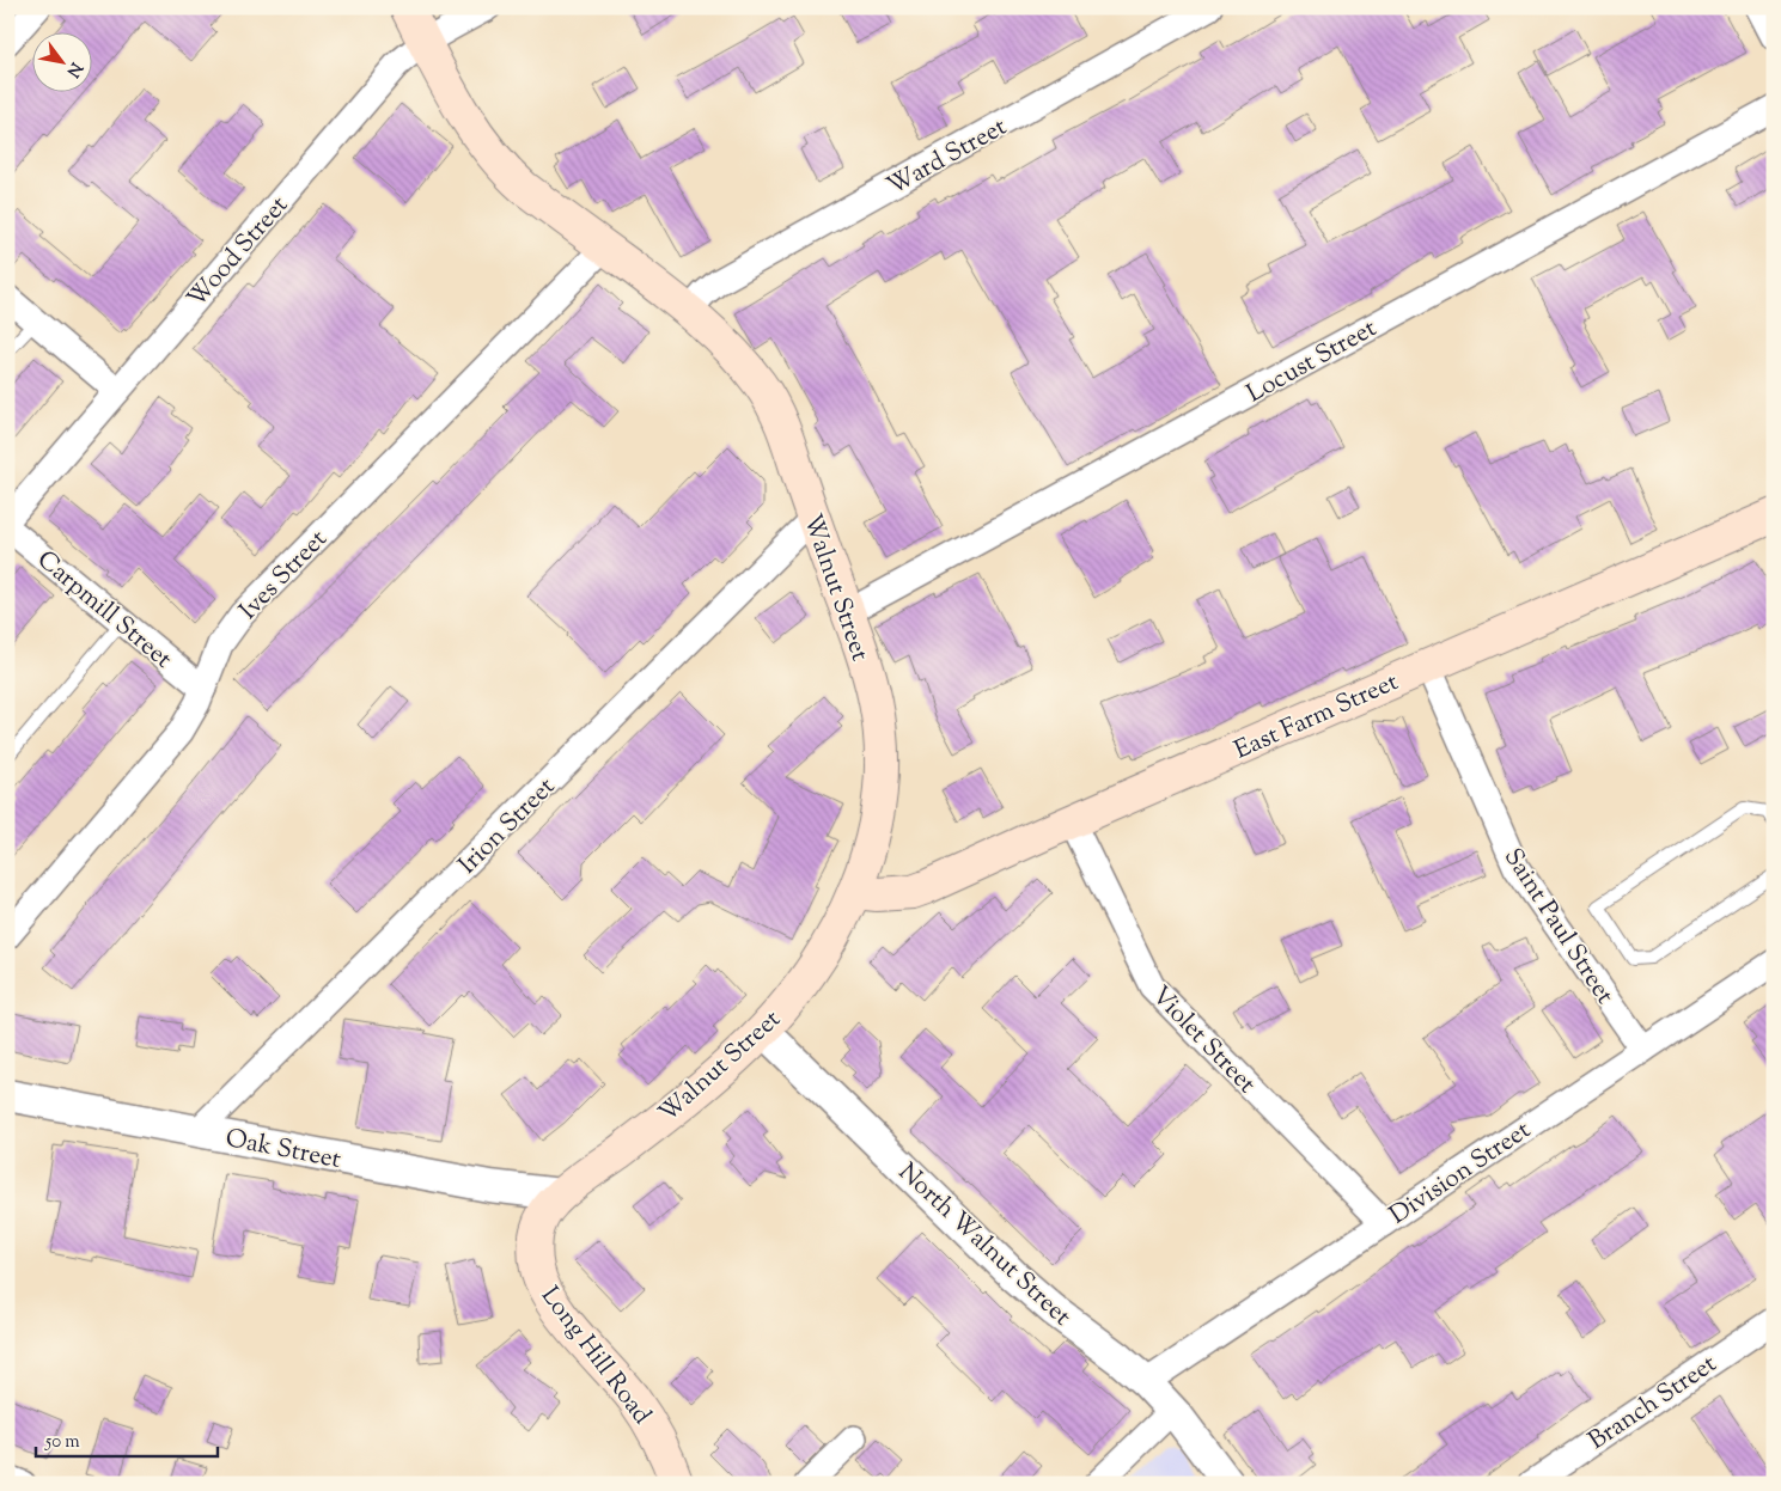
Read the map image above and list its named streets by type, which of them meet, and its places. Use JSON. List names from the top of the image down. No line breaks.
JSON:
{"streets":{"main road":["Walnut Street","East Farm Street","Long Hill Road"],"street":["Ward Street","Wood Street","Locust Street","Ives Street","Carpmill Street","Irion Street","Saint Paul Street","Violet Street","Oak Street","Division Street","North Walnut Street","Branch Street"]},"crossings":[["Ward Street","Walnut Street"],["Wood Street","Walnut Street"],["Locust Street","Walnut Street"],["Ives Street","Walnut Street"],["Ives Street","Carpmill Street"],["Walnut Street","East Farm Street"],["Walnut Street","Irion Street"],["Walnut Street","Oak Street"],["Walnut Street","North Walnut Street"],["Walnut Street","Long Hill Road"],["East Farm Street","Saint Paul Street"],["East Farm Street","Violet Street"],["Irion Street","Oak Street"],["Saint Paul Street","Division Street"],["Violet Street","Division Street"],["Oak Street","Long Hill Road"],["Division Street","North Walnut Street"]],"scale_bar":"50 m","north":"bottom right"}
